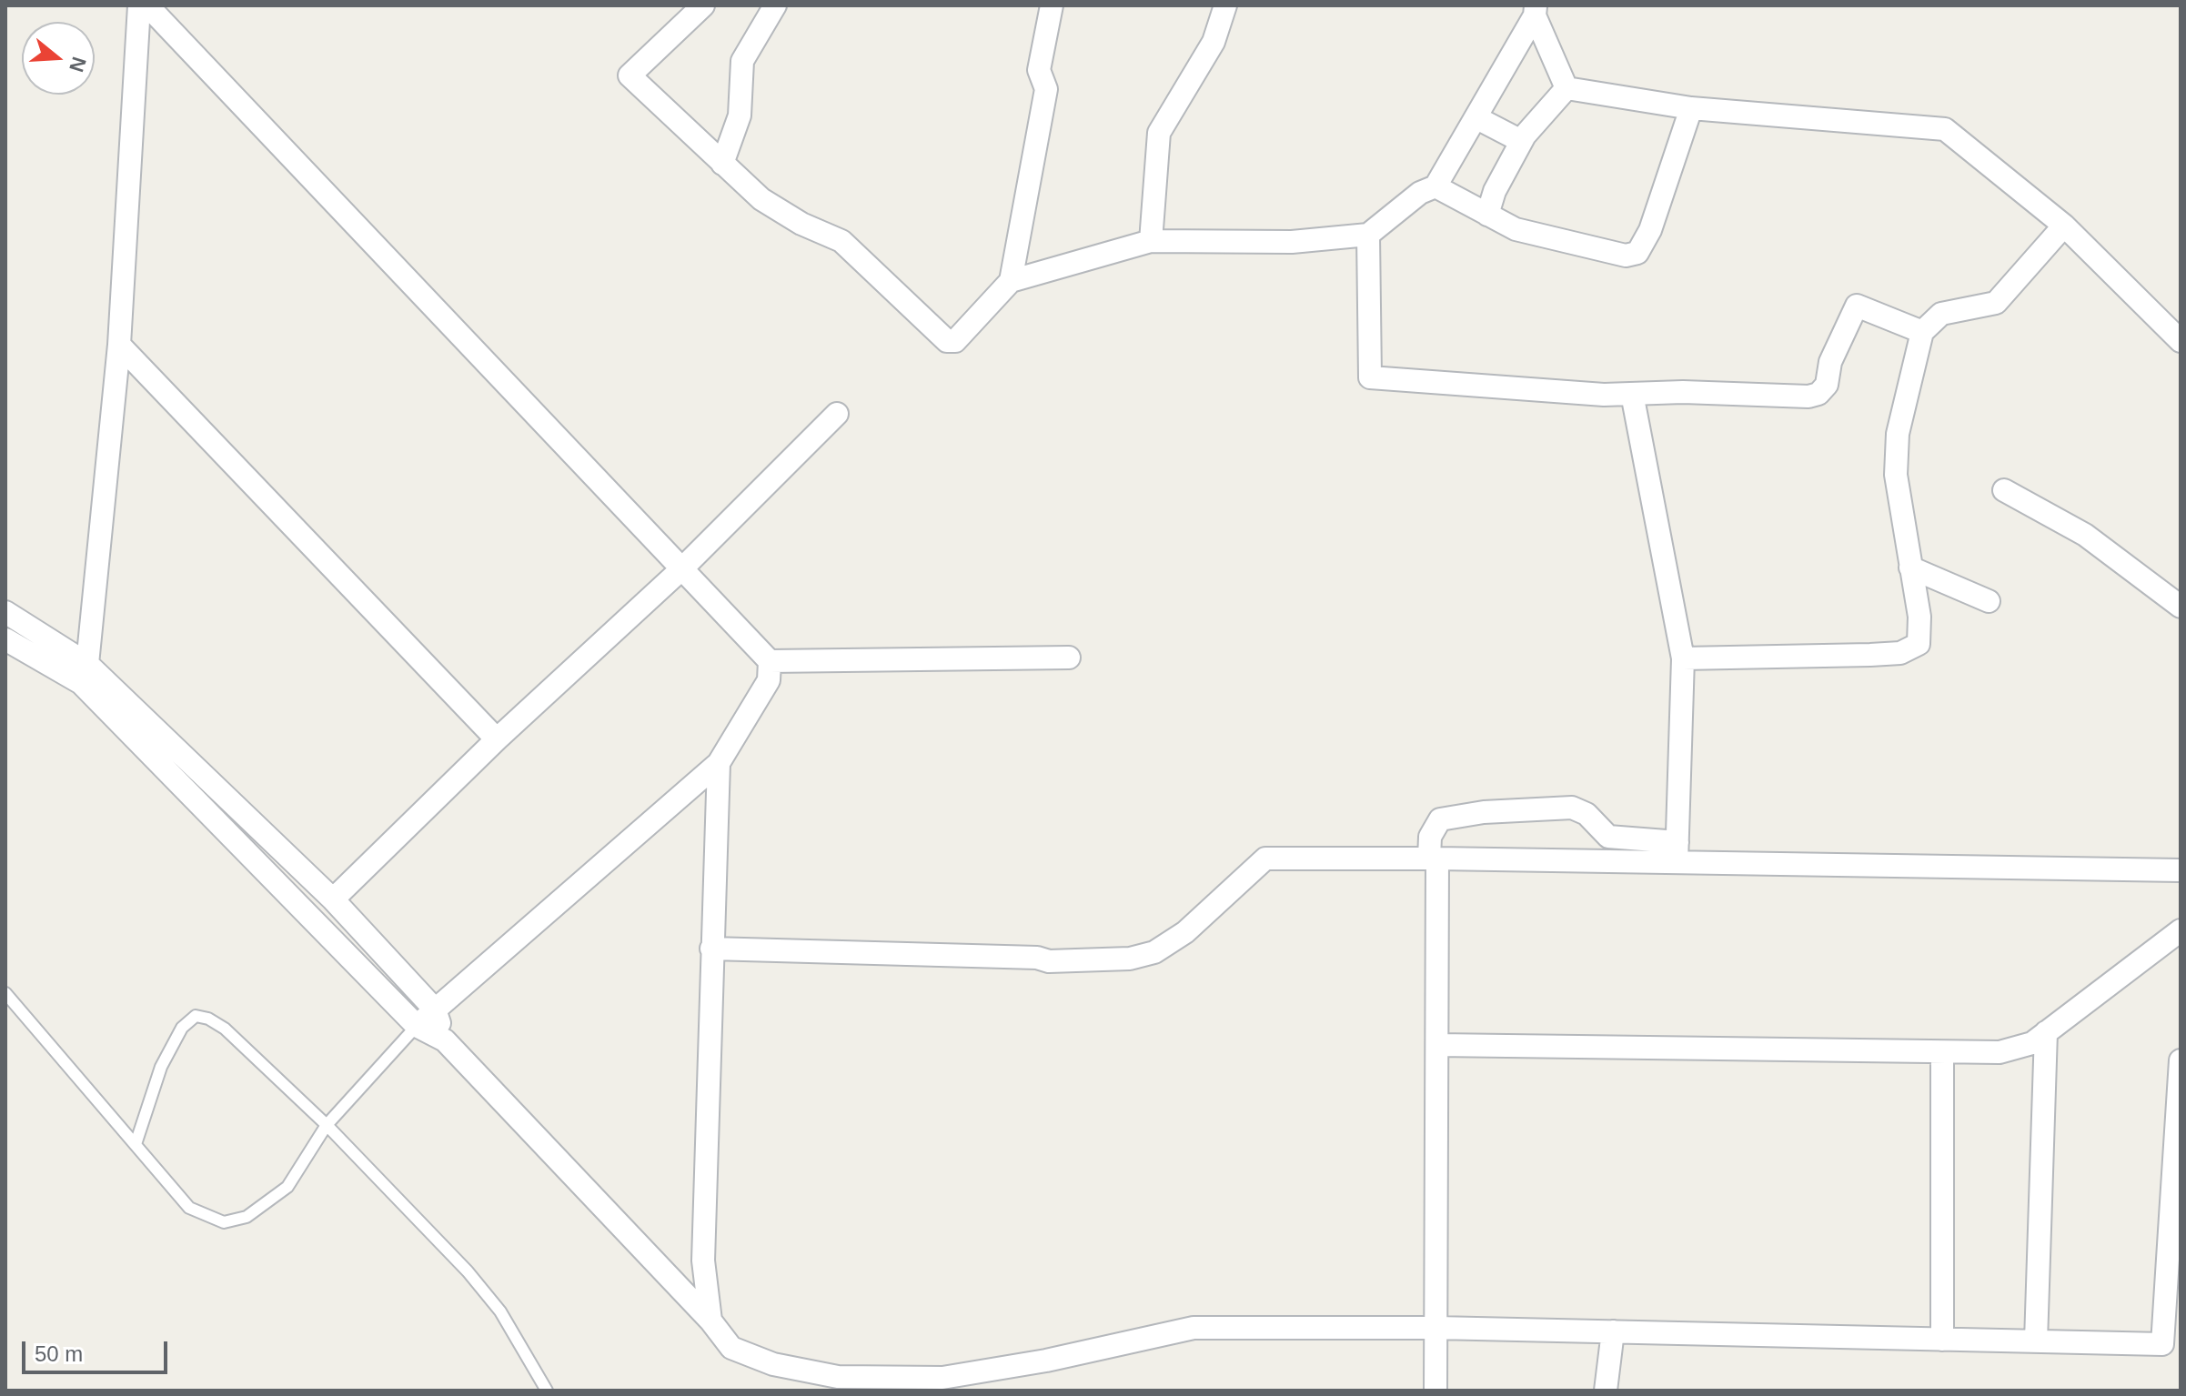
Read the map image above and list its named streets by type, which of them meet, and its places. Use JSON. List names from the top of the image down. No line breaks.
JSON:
{"scale_bar":"50 m","north":"right"}
